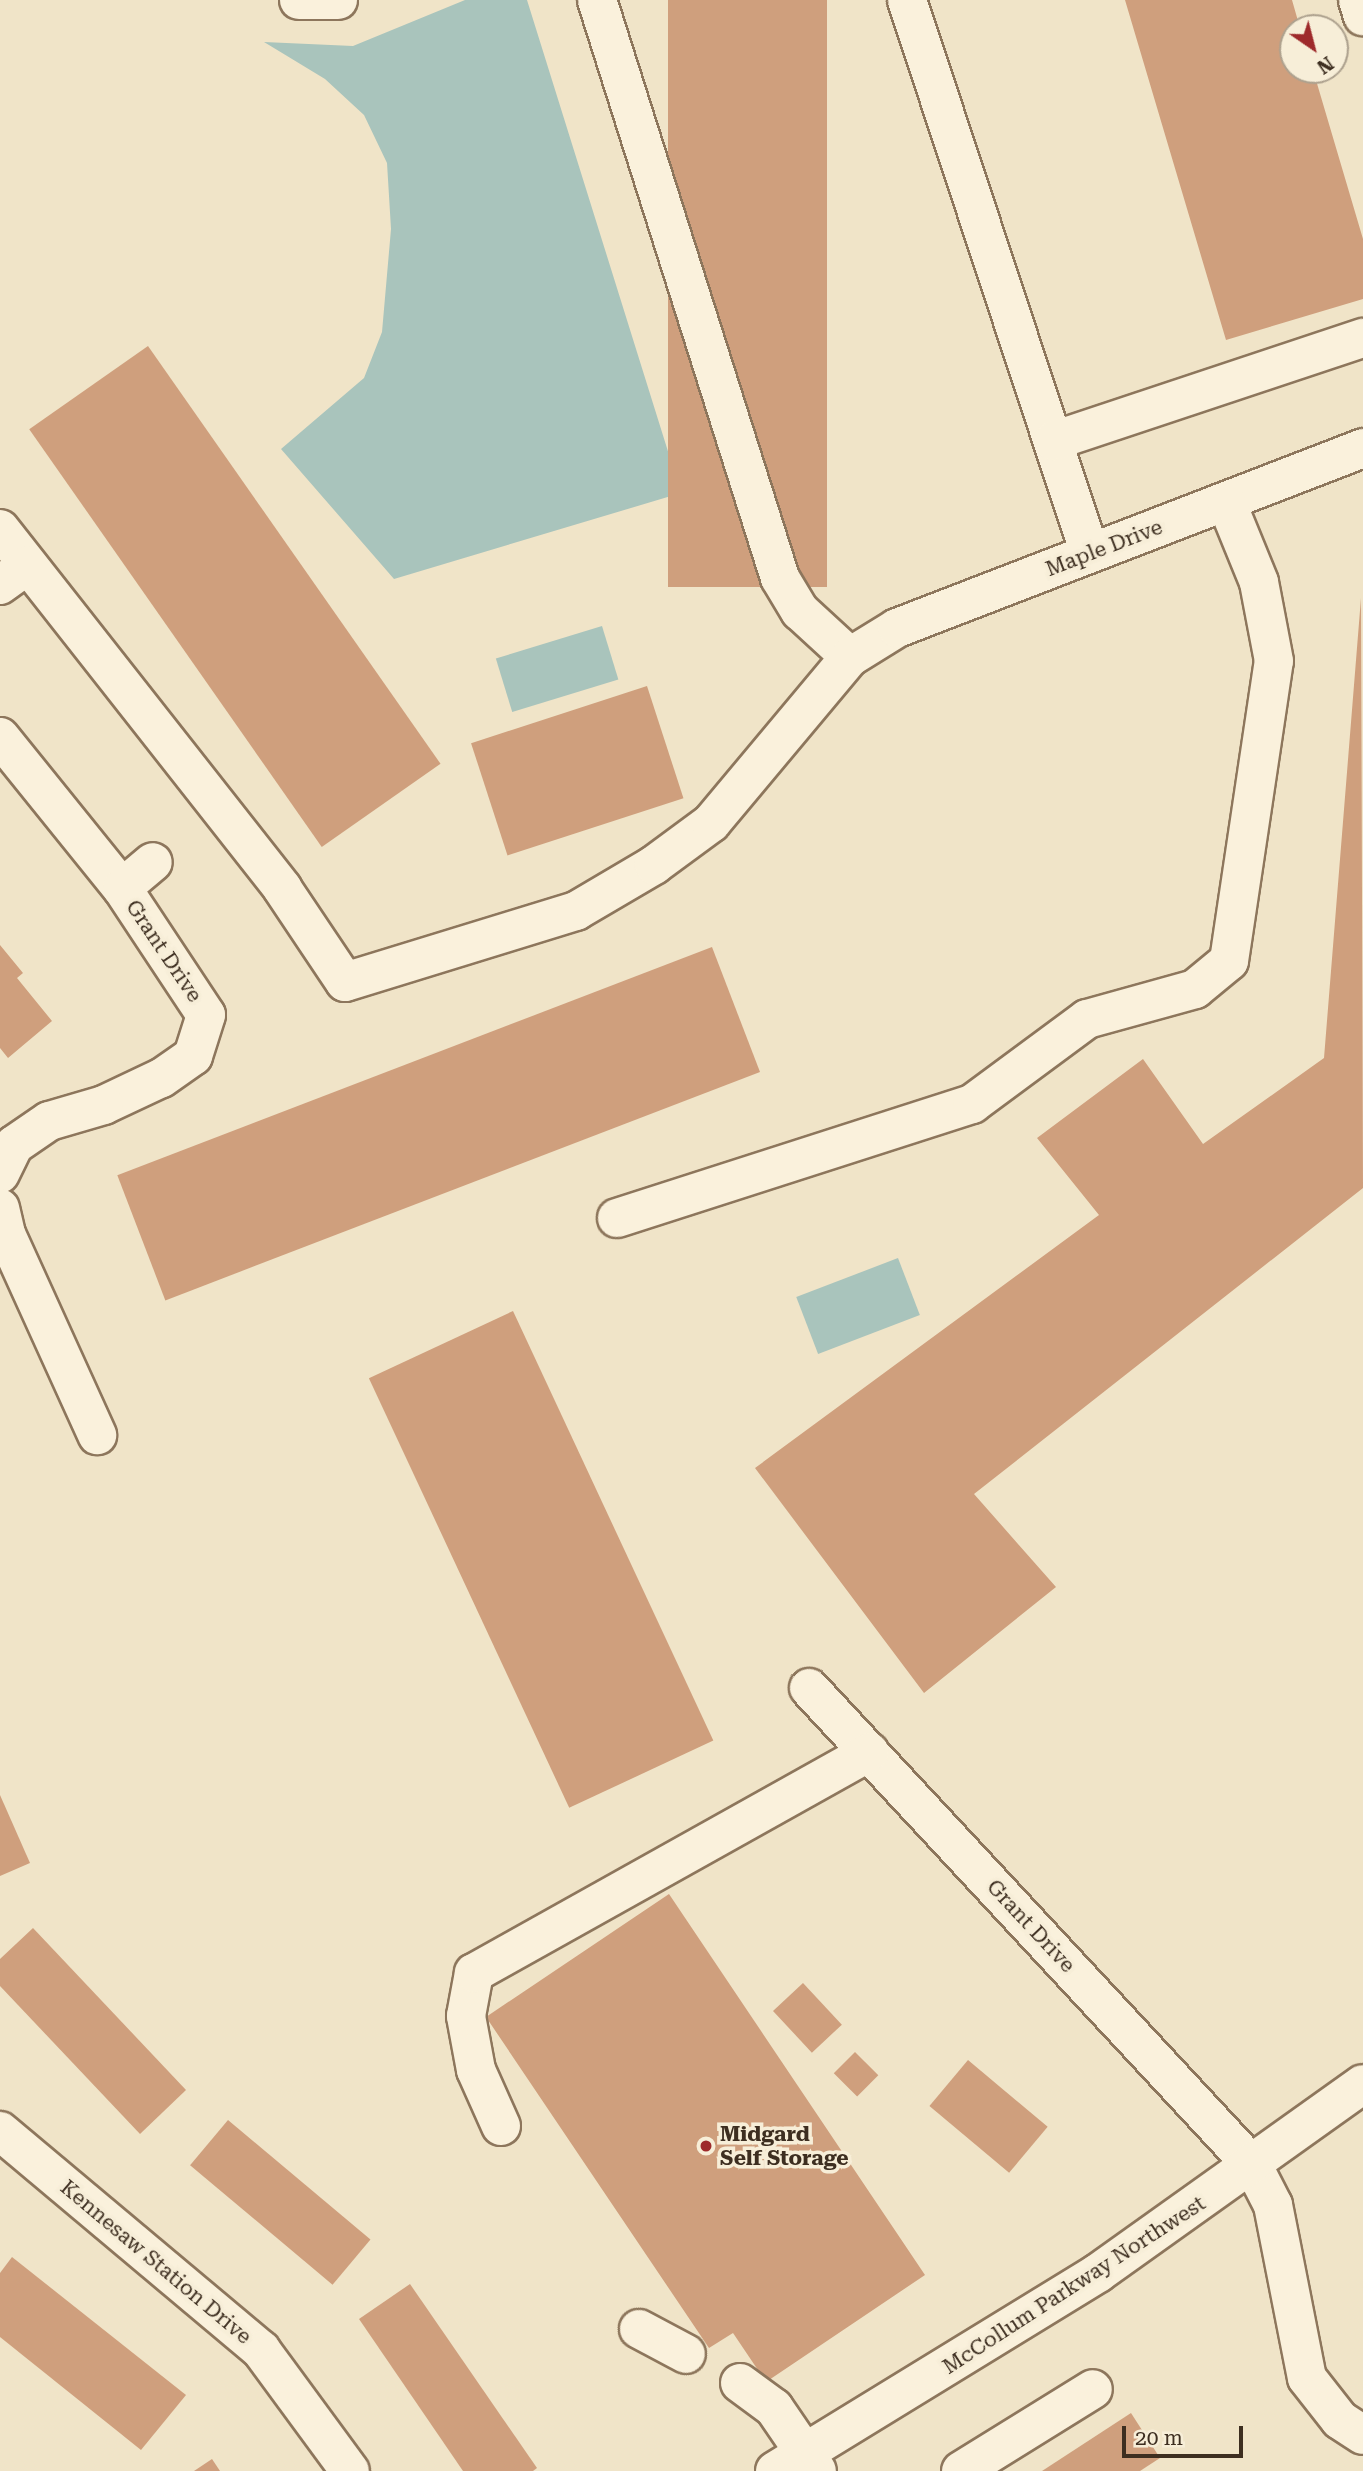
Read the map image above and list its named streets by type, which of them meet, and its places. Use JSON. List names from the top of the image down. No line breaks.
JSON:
{"streets":{"street":["Maple Drive","Grant Drive","Kennesaw Station Drive","McCollum Parkway Northwest"]},"crossings":[["Grant Drive","McCollum Parkway Northwest"]],"places":["Midgard Self Storage"],"scale_bar":"20 m","north":"bottom right"}
